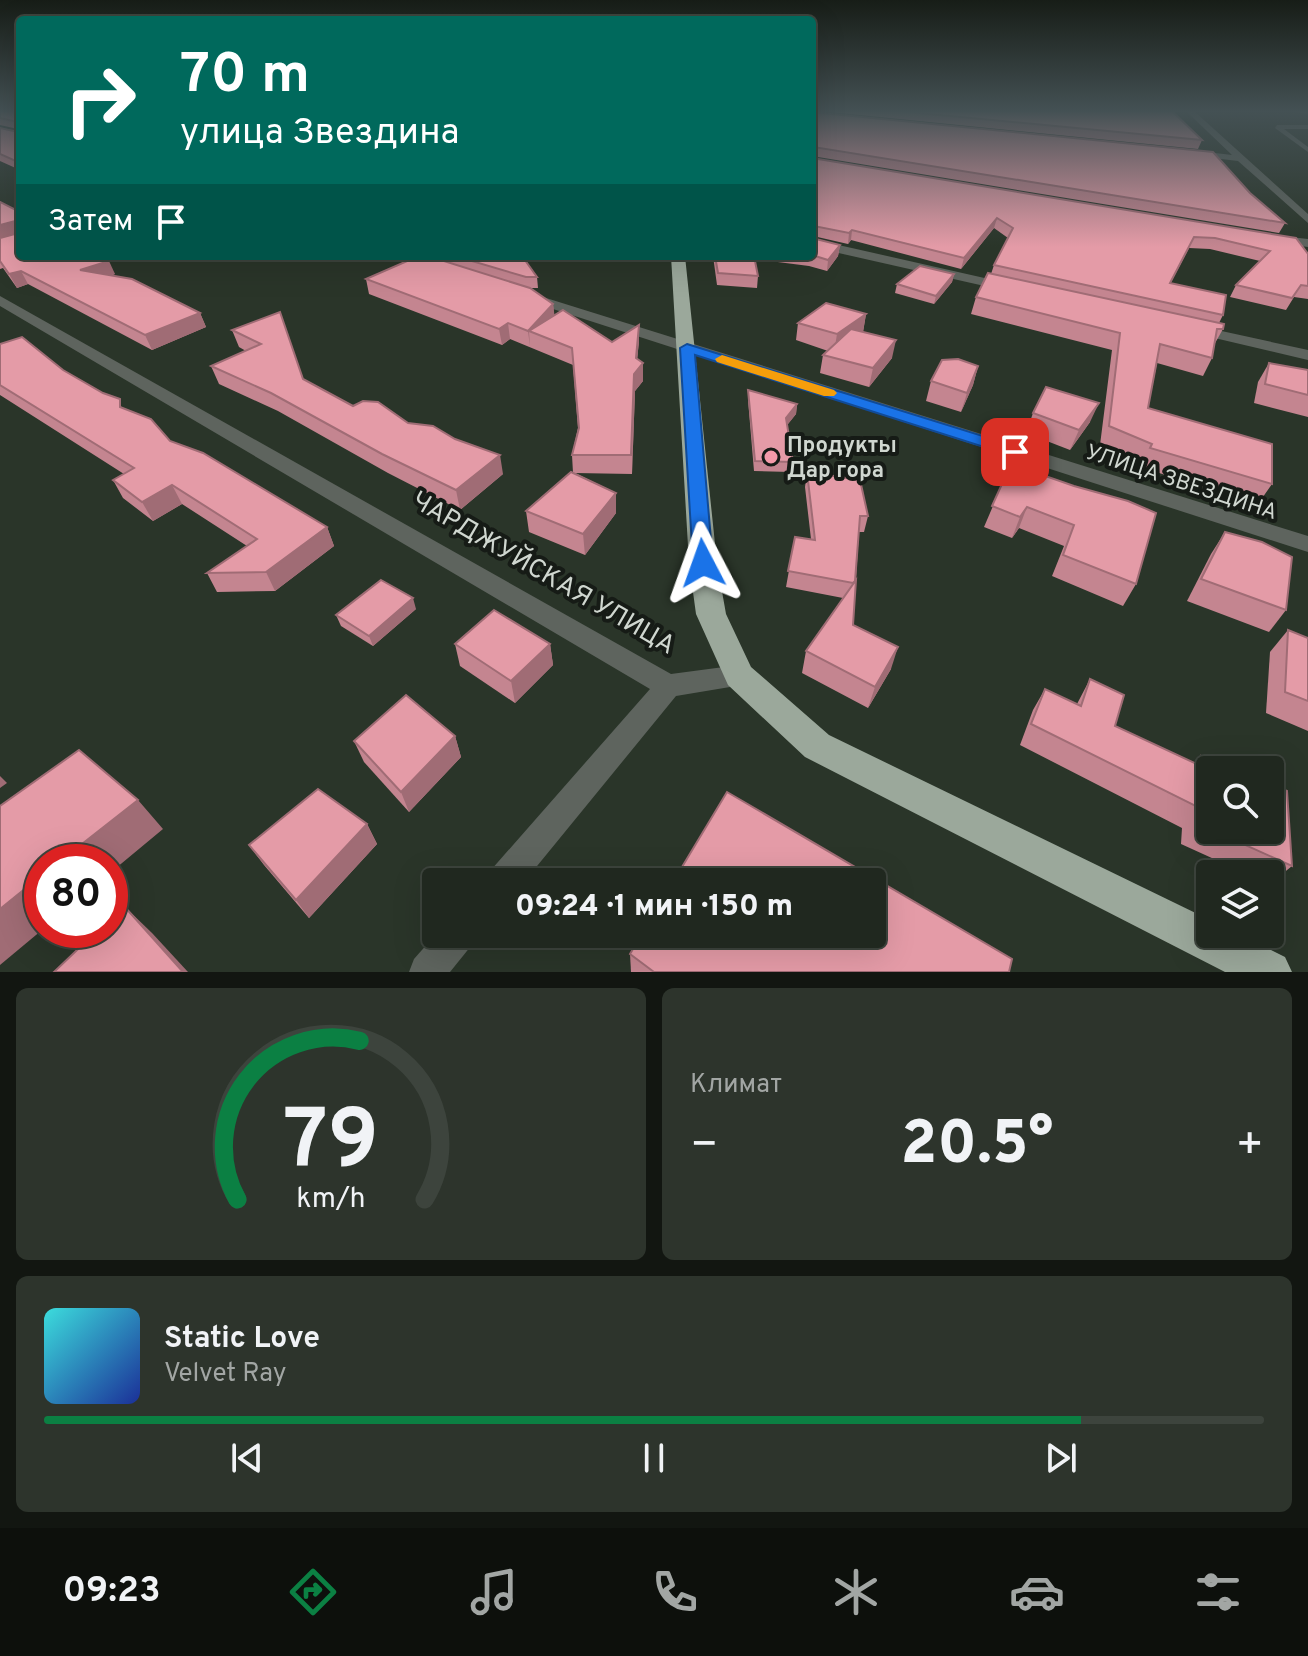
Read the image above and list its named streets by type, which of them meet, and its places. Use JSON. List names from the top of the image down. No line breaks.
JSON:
{"streets":{"street":["УЛИЦА ЗВЕЗДИНА","ЧАРДЖУЙСКАЯ УЛИЦА"]},"places":["Продукты Дар гора"],"page":{"turn":["70 m","улица Звездина"],"then":"Затем","limit":"80","trip":"09:24 · 1 мин · 150 m","tile":"Климат","heat":["−","20.5°","+"],"song":["Static Love","Velvet Ray"],"tabs":"09:23","gauge":["79","km/h"]}}
